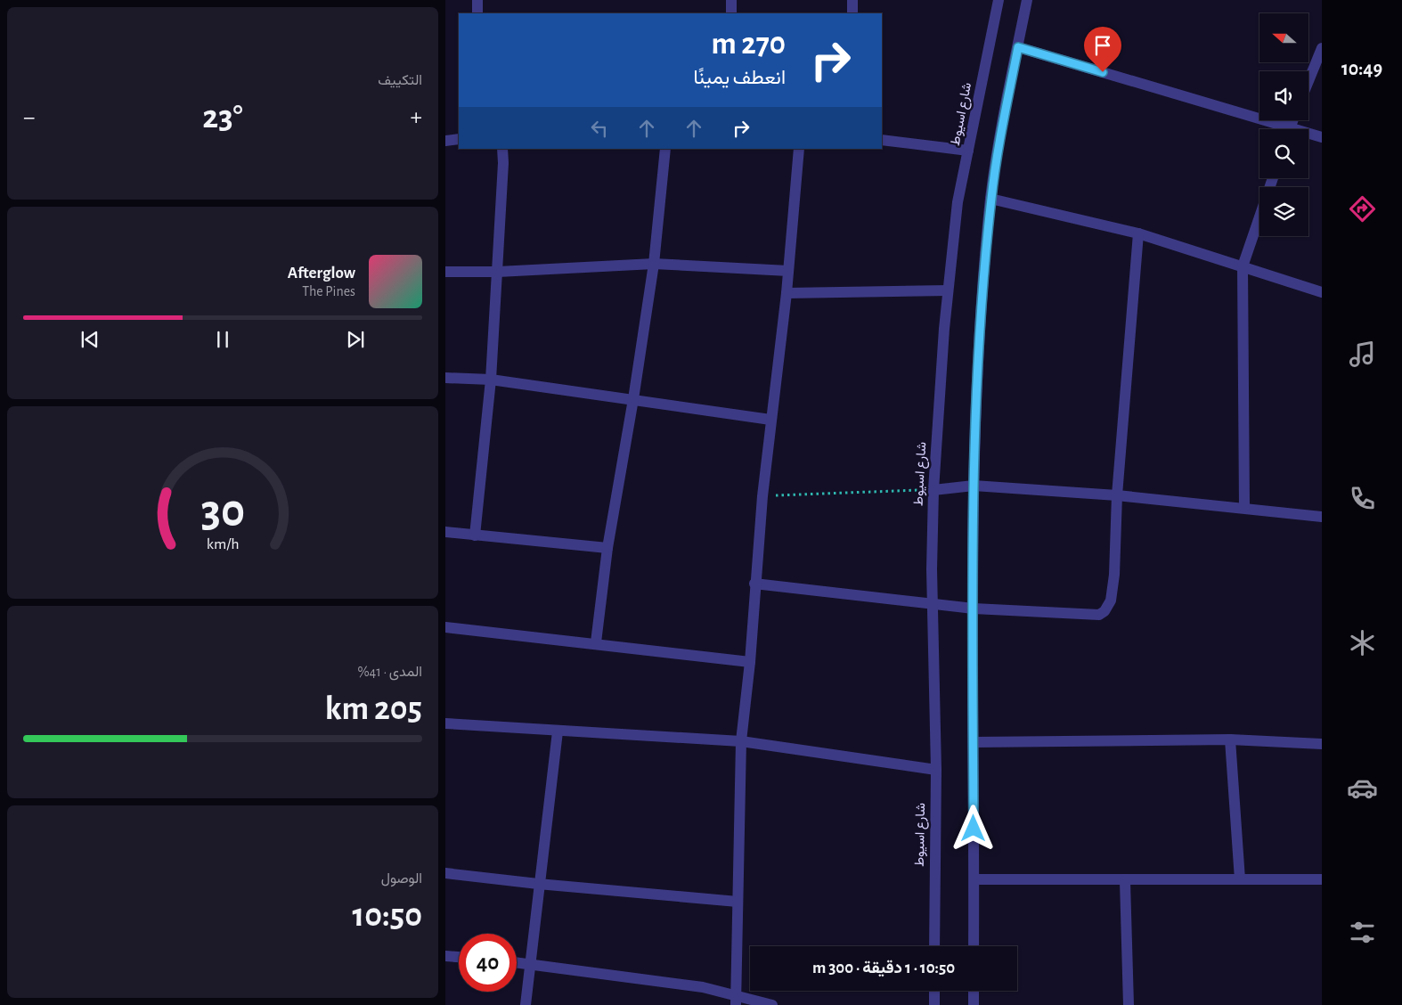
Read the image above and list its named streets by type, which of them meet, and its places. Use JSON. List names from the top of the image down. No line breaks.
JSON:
{"streets":{"street":["شارع اسيوط"]},"north":"left","page":{"tabs":"10:49","tile":["التكييف",["المدى · 41%","205 km"],["الوصول","10:50"]],"turn":["270 m","انعطف يمينًا"],"heat":["−","23°","+"],"song":["Afterglow","The Pines"],"limit":"40","trip":"10:50 · 1 دقيقة · 300 m","gauge":["30","km/h"]}}
